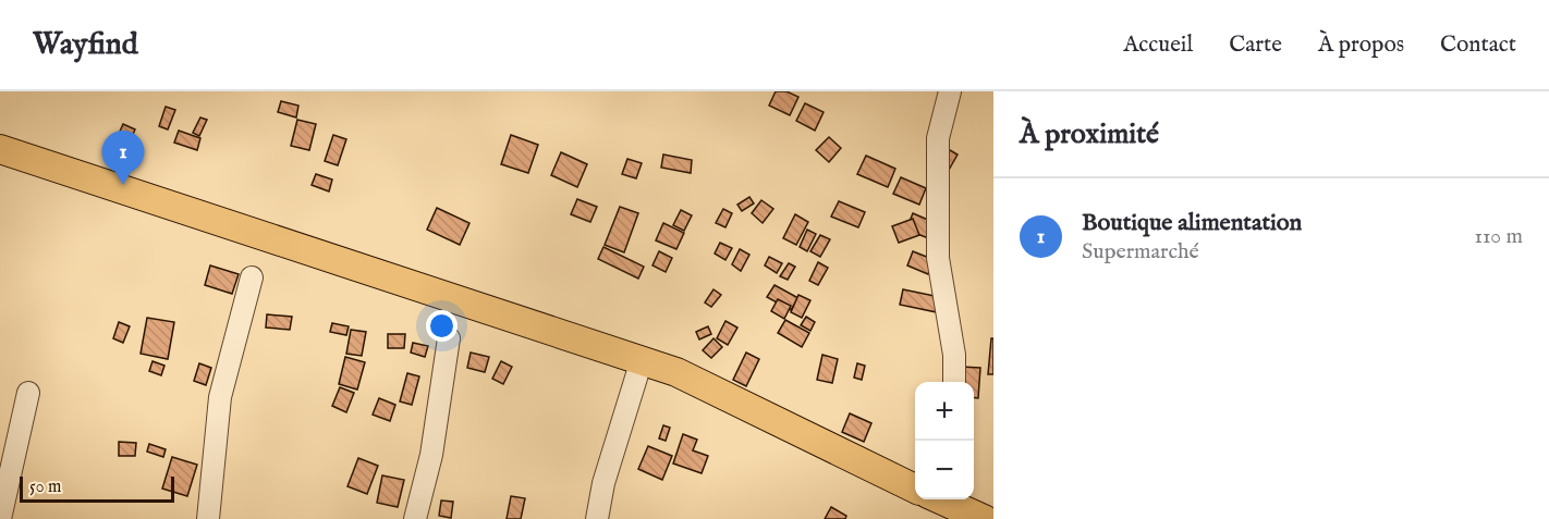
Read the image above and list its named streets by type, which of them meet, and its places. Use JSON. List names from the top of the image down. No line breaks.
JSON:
{"scale_bar":"50 m","page":{"header":"Wayfind","nav":["Accueil","Carte","À propos","Contact"],"heading":"À proximité","pins":"1","list":[{"mark":"1","name":"Boutique alimentation","note":"Supermarché","value":"110 m"}],"map_buttons":["+","−"],"scale":"50 m"}}
